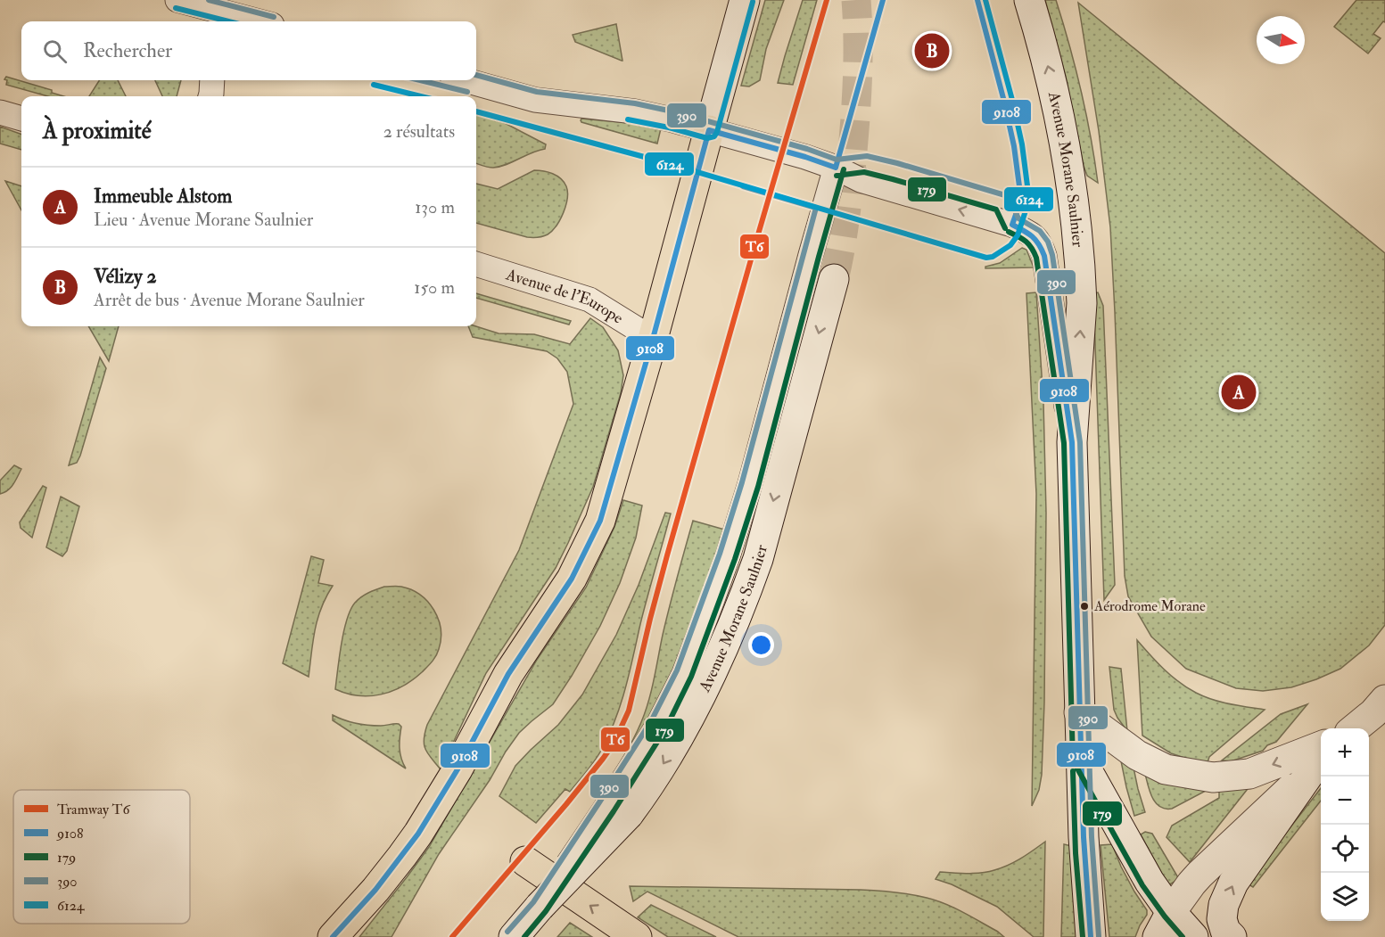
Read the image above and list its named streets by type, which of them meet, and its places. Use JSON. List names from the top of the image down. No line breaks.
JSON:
{"streets":{"main road":["Avenue Morane Saulnier"],"street":["Avenue de l'Europe"]},"places":["Aérodrome Morane"],"lines":["tram line T6","transit line 9108","transit line 390","transit line 6124","transit line 179"],"legend":["Tramway T6","9108","179","390","6124"],"north":"right","page":{"search":"Rechercher","pins":["B","A"],"heading":["À proximité","2 résultats"],"list":[{"mark":"A","name":"Immeuble Alstom","note":"Lieu · Avenue Morane Saulnier","value":"130 m"},{"mark":"B","name":"Vélizy 2","note":"Arrêt de bus · Avenue Morane Saulnier","value":"150 m"}],"map_buttons":["+","−"]}}
